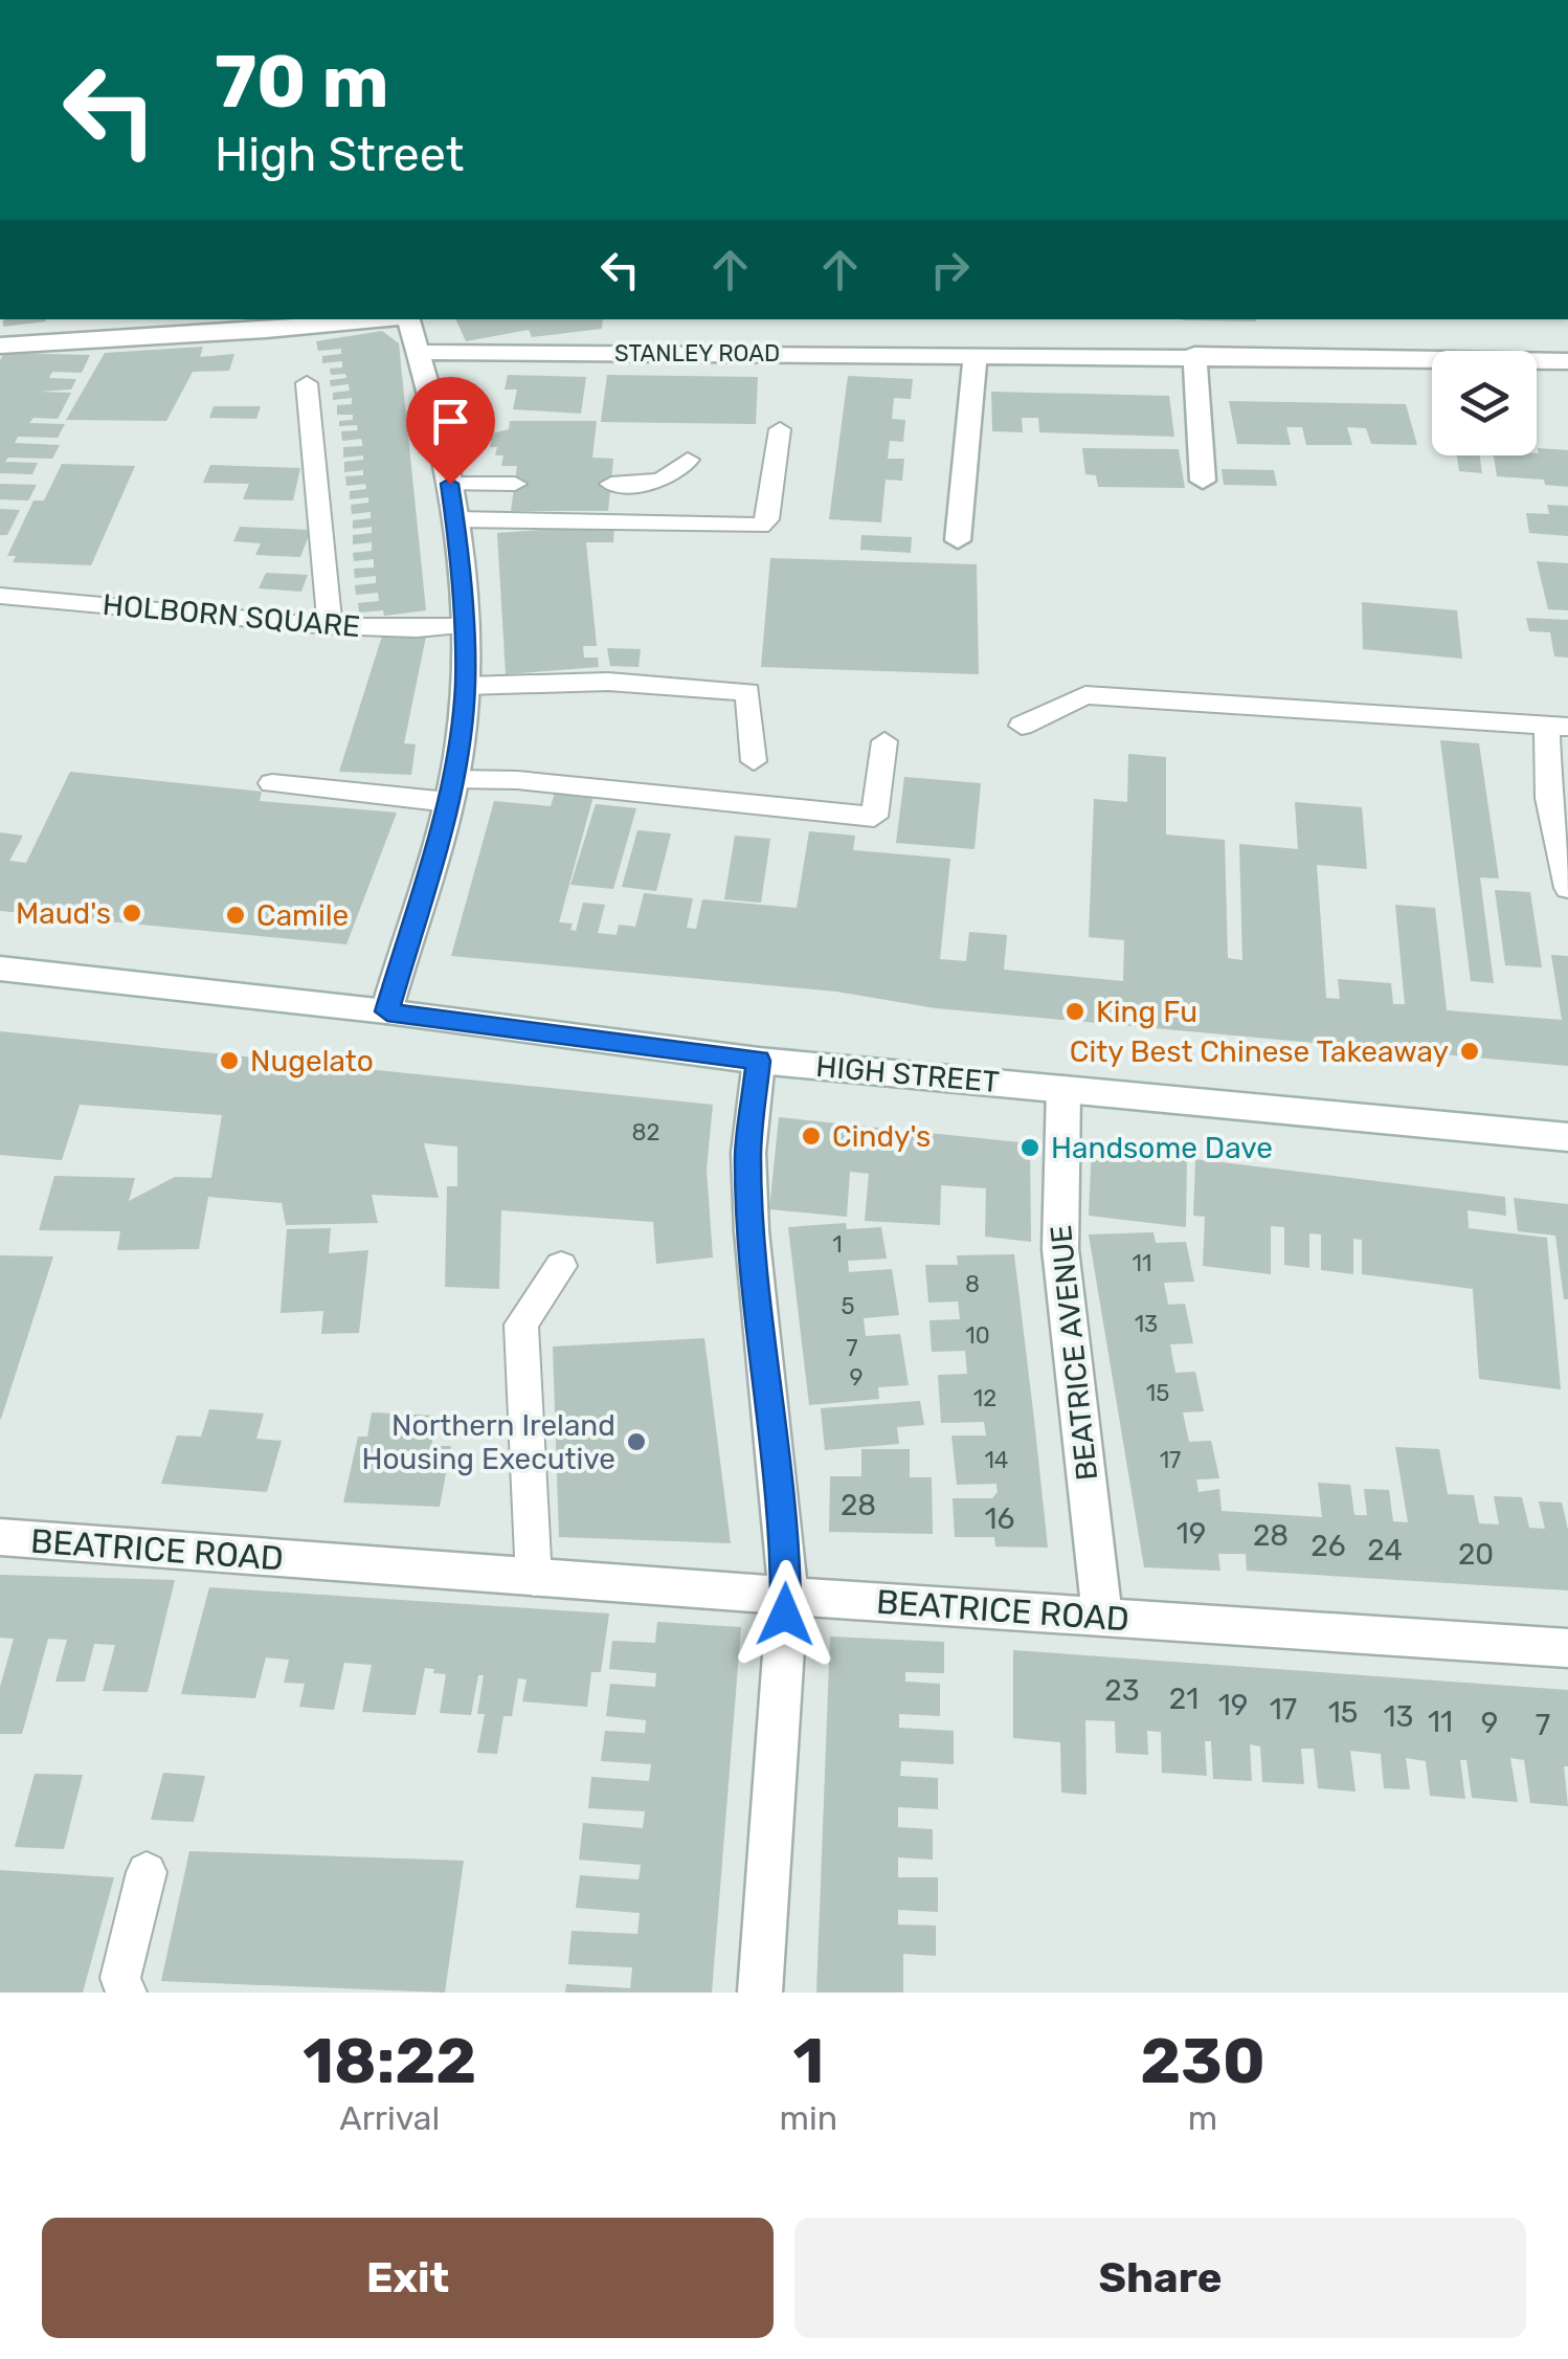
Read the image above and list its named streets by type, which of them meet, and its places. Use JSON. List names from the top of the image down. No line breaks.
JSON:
{"streets":{"street":["STANLEY ROAD","HIGH STREET","BEATRICE AVENUE","BEATRICE ROAD"],"lane":["HOLBORN SQUARE"]},"crossings":[["HIGH STREET","BEATRICE AVENUE"],["BEATRICE AVENUE","BEATRICE ROAD"]],"places":["Maud's","Camile","King Fu","City Best Chinese Takeaway","Nugelato","Cindy's","Handsome Dave","Northern Ireland Housing Executive"],"house_numbers":["82","1","11","8","5","13","10","7","9","15","12","14","17","28","16","19","28","26","24","20","23","21","19","17","15","13","11","9","7"],"page":{"turn":["70 m","High Street"],"eta":["18:22","Arrival","1","min","230","m"],"buttons":["Exit","Share"]}}
